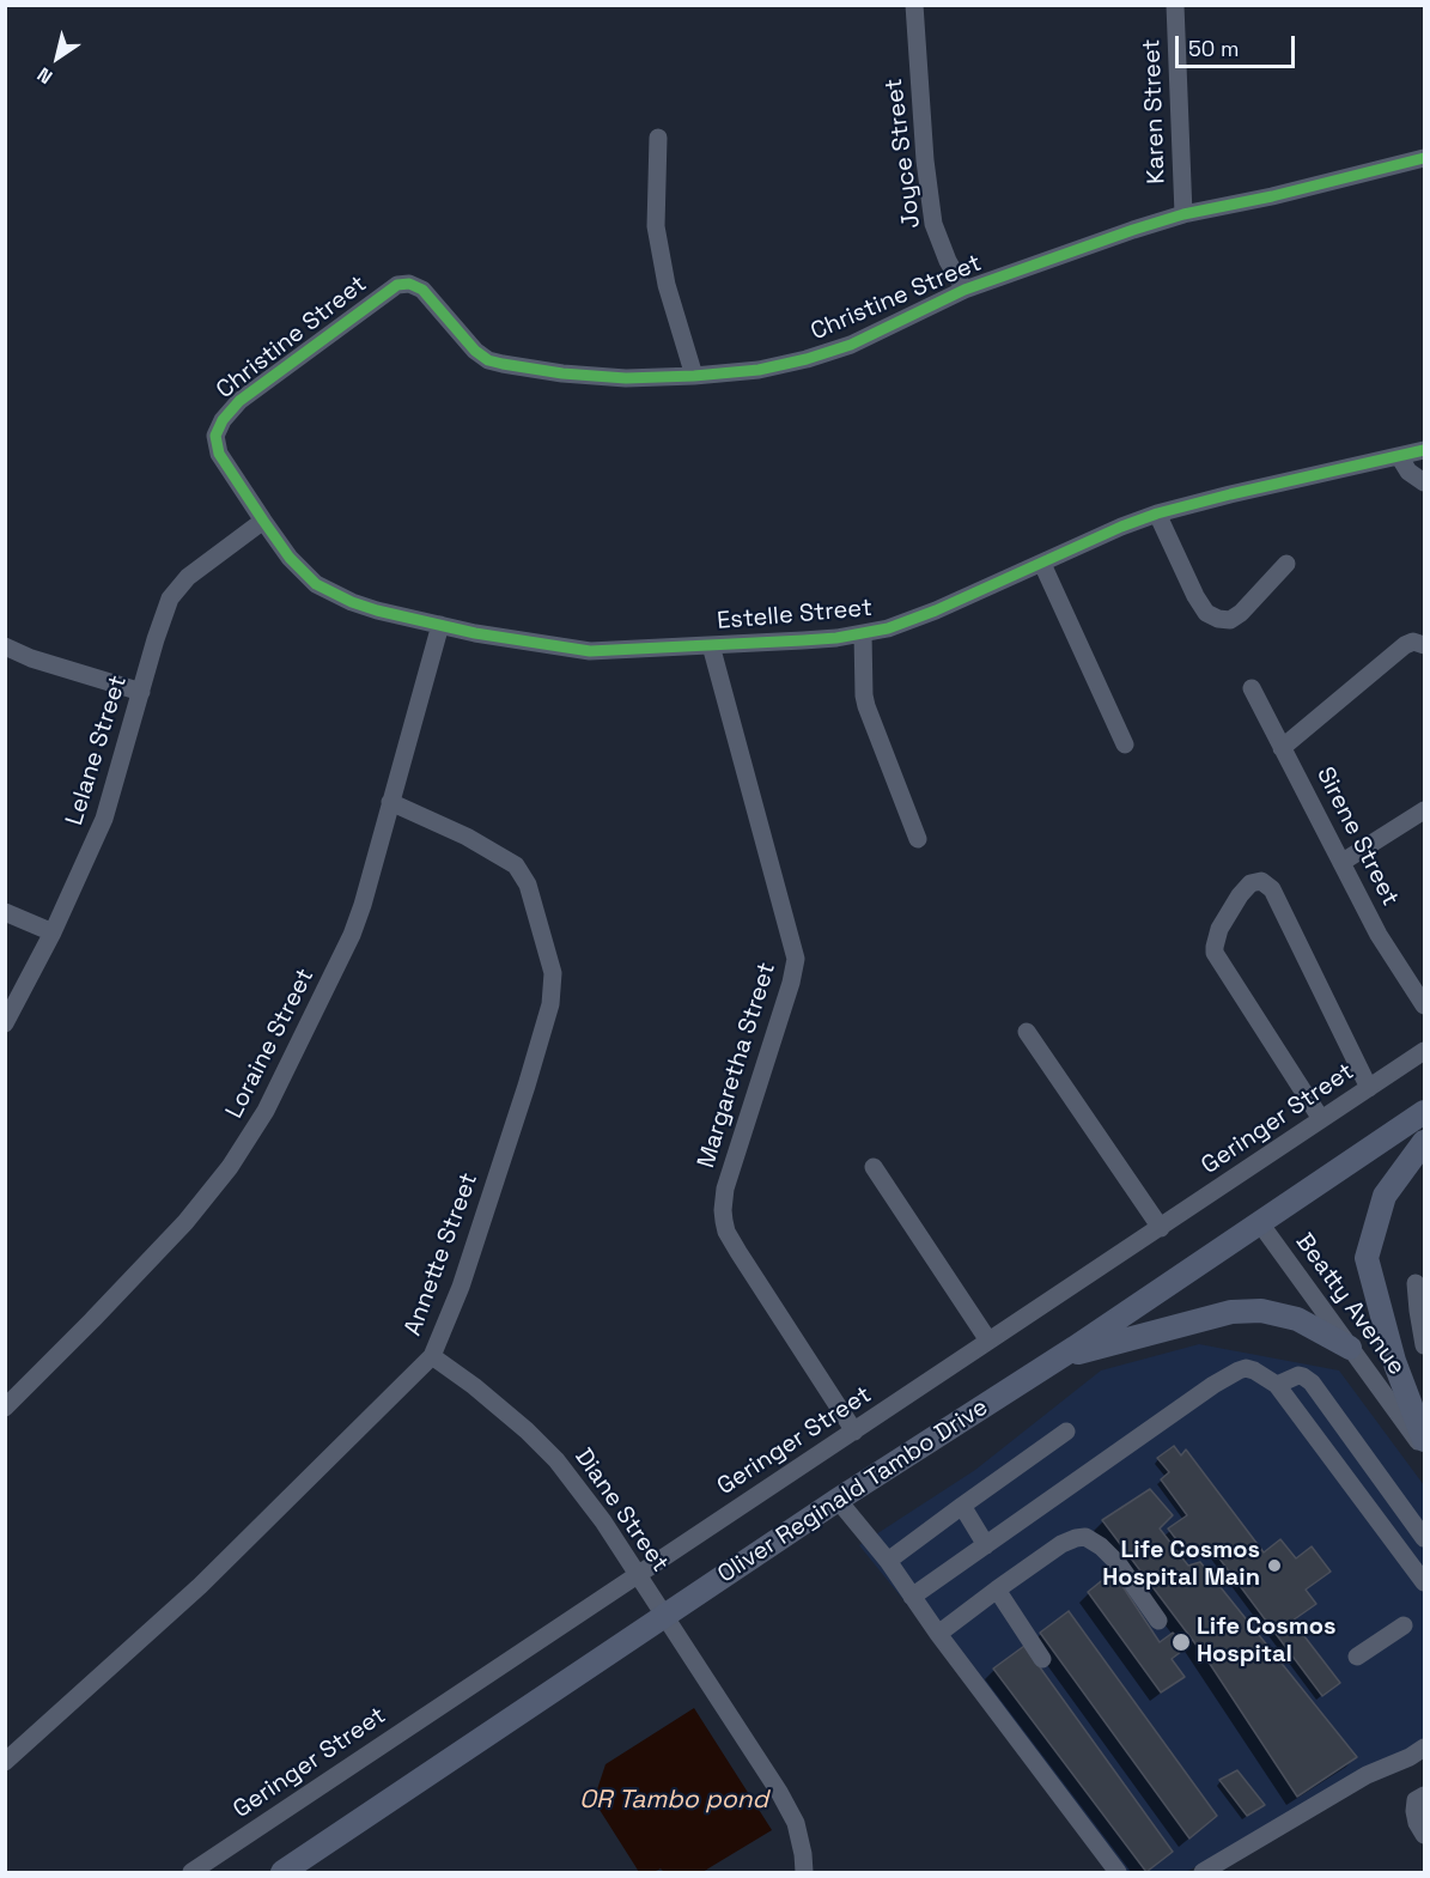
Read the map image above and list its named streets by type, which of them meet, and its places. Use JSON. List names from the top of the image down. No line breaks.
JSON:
{"streets":{"main road":["Oliver Reginald Tambo Drive"],"street":["Karen Street","Joyce Street","Christine Street","Estelle Street","Lelane Street","Sirene Street","Loraine Street","Margaretha Street","Geringer Street","Annette Street","Beatty Avenue","Diane Street"]},"crossings":[["Karen Street","Christine Street"],["Joyce Street","Christine Street"],["Christine Street","Estelle Street"],["Christine Street","Lelane Street"],["Estelle Street","Lelane Street"],["Estelle Street","Loraine Street"],["Estelle Street","Margaretha Street"],["Loraine Street","Annette Street"],["Margaretha Street","Geringer Street"],["Geringer Street","Diane Street"],["Annette Street","Diane Street"],["Beatty Avenue","Oliver Reginald Tambo Drive"],["Oliver Reginald Tambo Drive","Diane Street"]],"water":["OR Tambo pond"],"places":["Life Cosmos Hospital Main","Life Cosmos Hospital"],"scale_bar":"50 m","north":"bottom left"}
